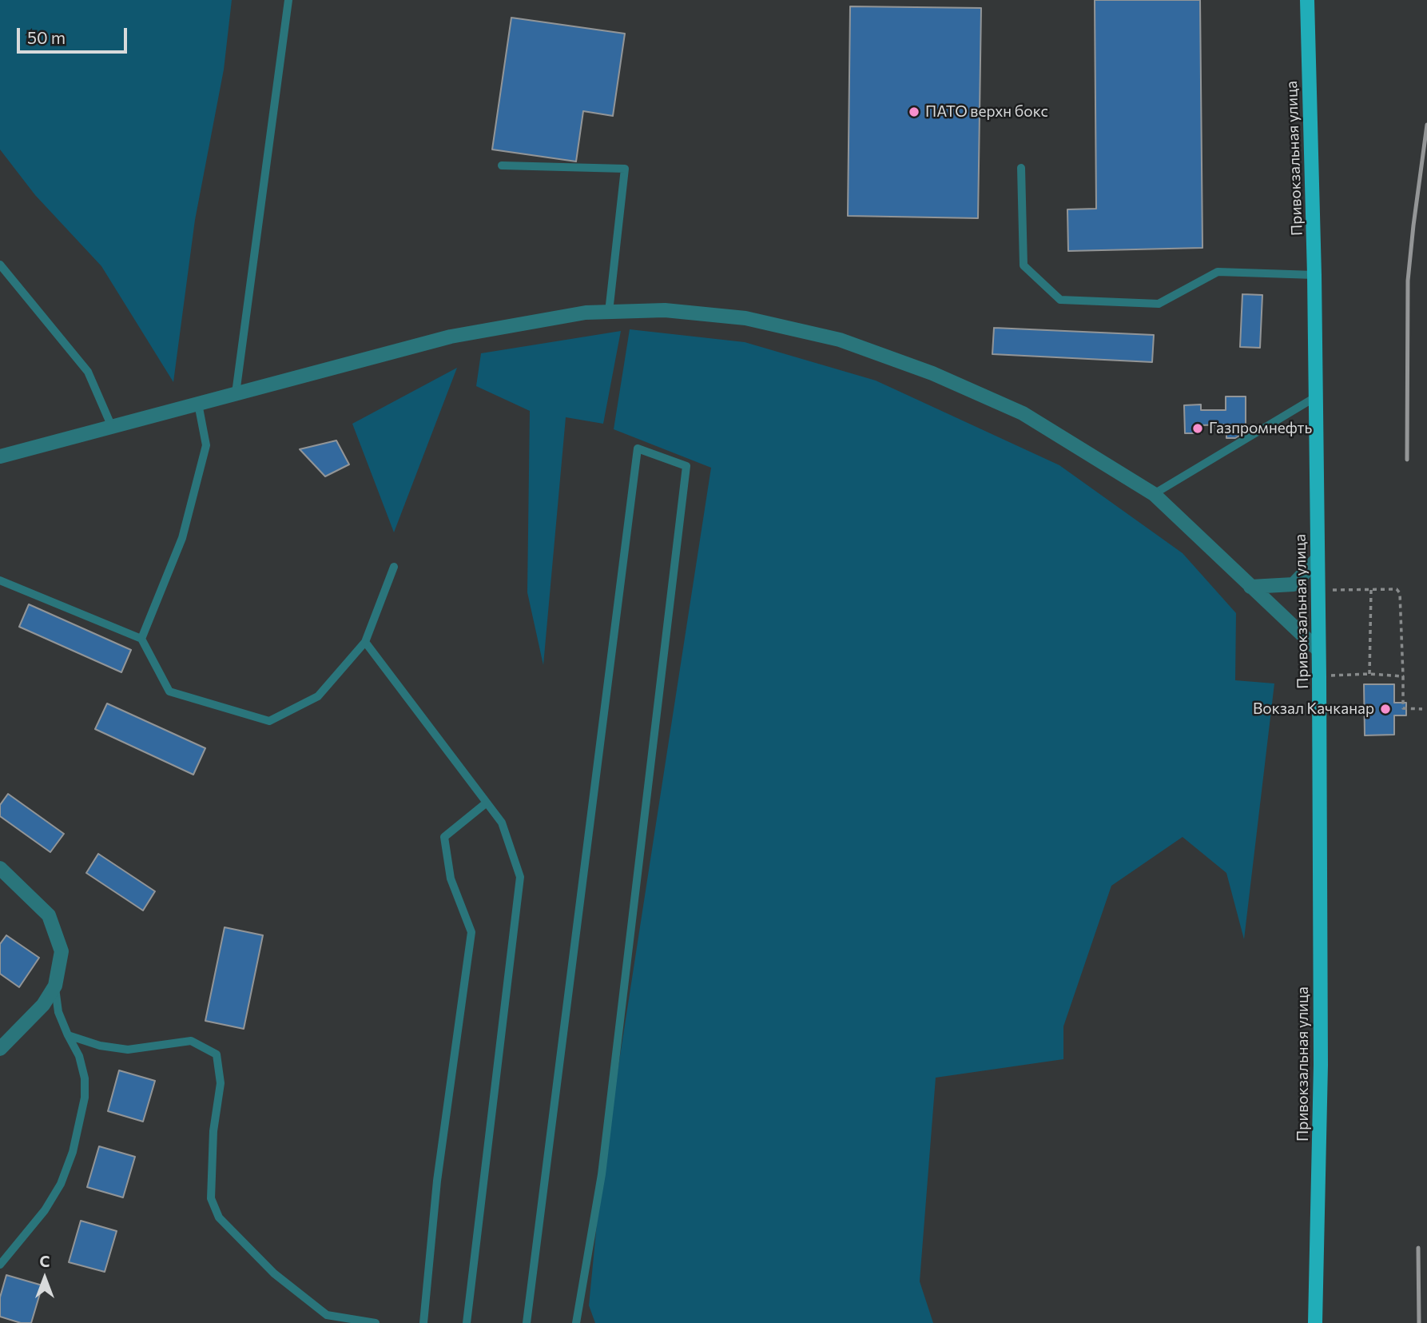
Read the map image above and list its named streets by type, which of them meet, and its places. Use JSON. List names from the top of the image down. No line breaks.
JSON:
{"streets":{"main road":["Привокзальная улица"]},"places":["ПАТО верхн бокс","Газпромнефть","Вокзал Качканар"],"scale_bar":"50 m","north":"top"}
